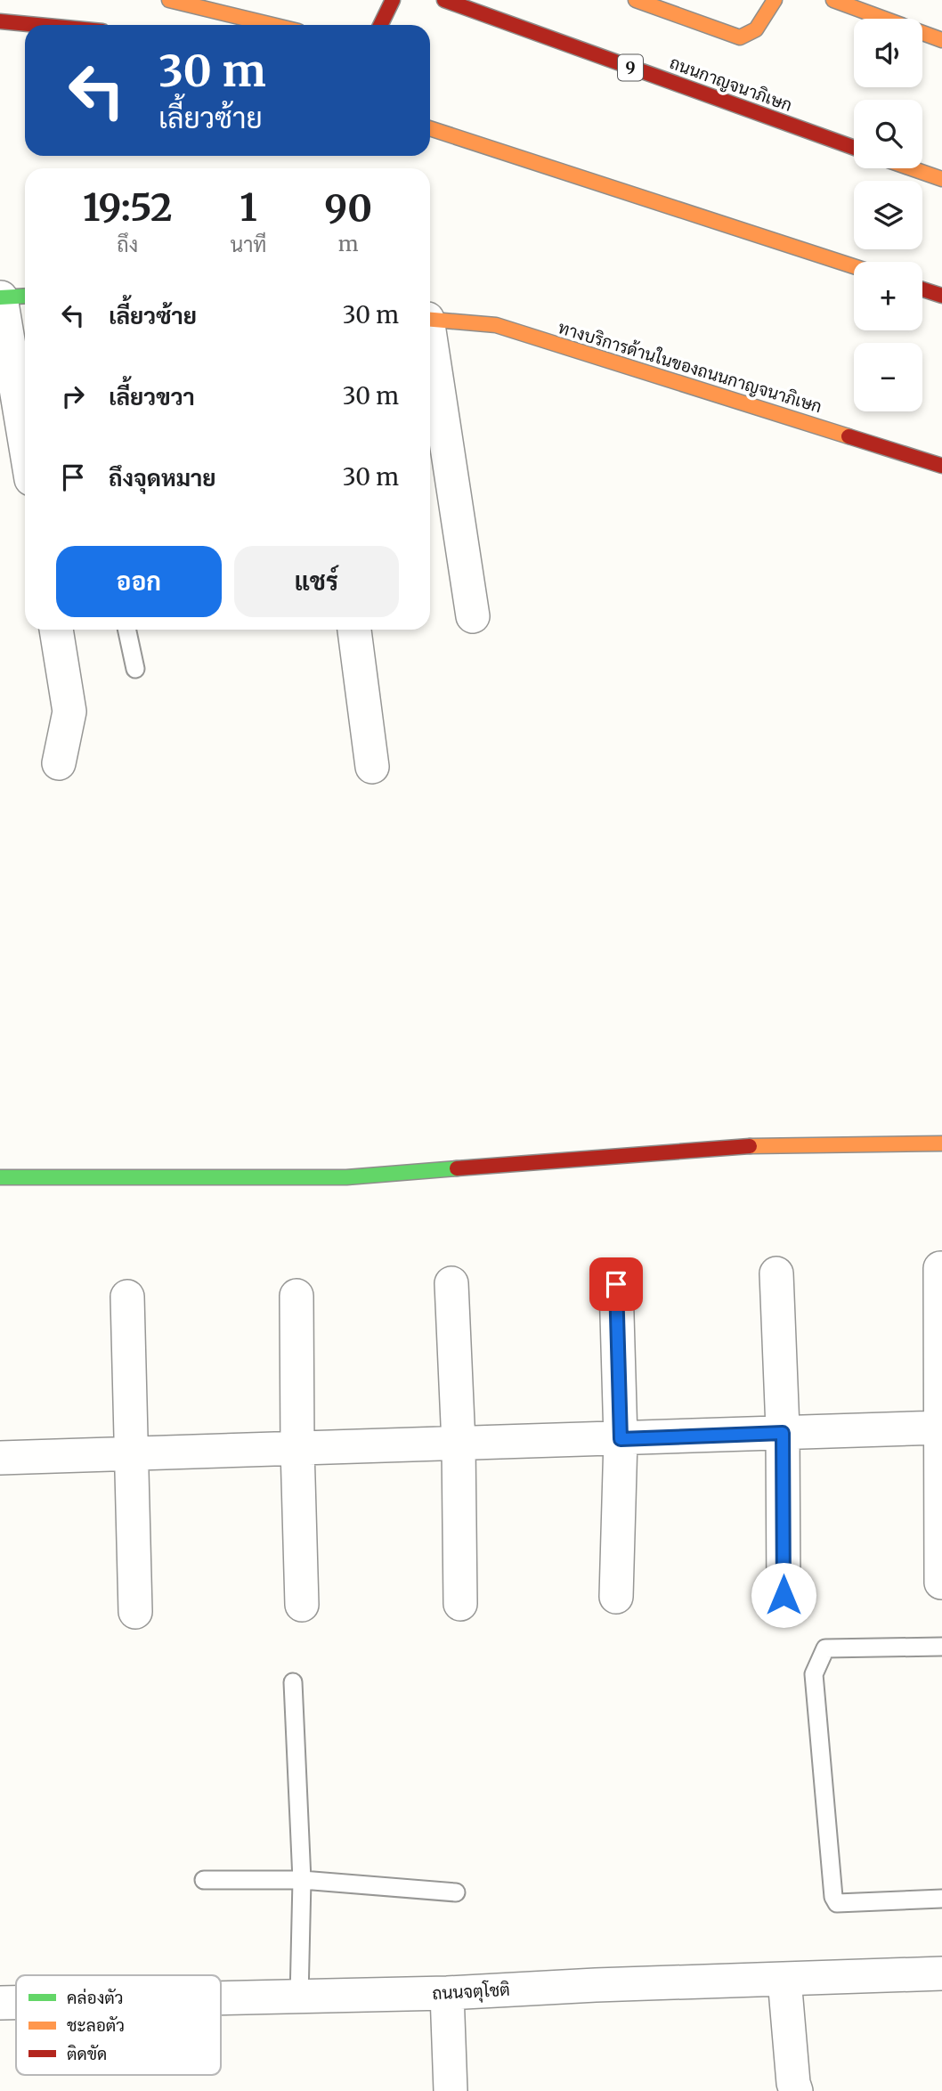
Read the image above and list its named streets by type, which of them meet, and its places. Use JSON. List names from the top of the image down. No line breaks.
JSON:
{"streets":{"main road":["9","ถนนกาญจนาภิเษก","ทางบริการด้านในของถนนกาญจนาภิเษก"],"street":["ถนนจตุโชติ"]},"legend":["คล่องตัว","ชะลอตัว","ติดขัด"],"page":{"map_buttons":["+","−"],"turn":["30 m","เลี้ยวซ้าย"],"eta":["19:52","ถึง","1","นาที","90","m"],"list":[{"name":"เลี้ยวซ้าย","value":"30 m"},{"name":"เลี้ยวขวา","value":"30 m"},{"name":"ถึงจุดหมาย","value":"30 m"}],"buttons":["ออก","แชร์"]}}
